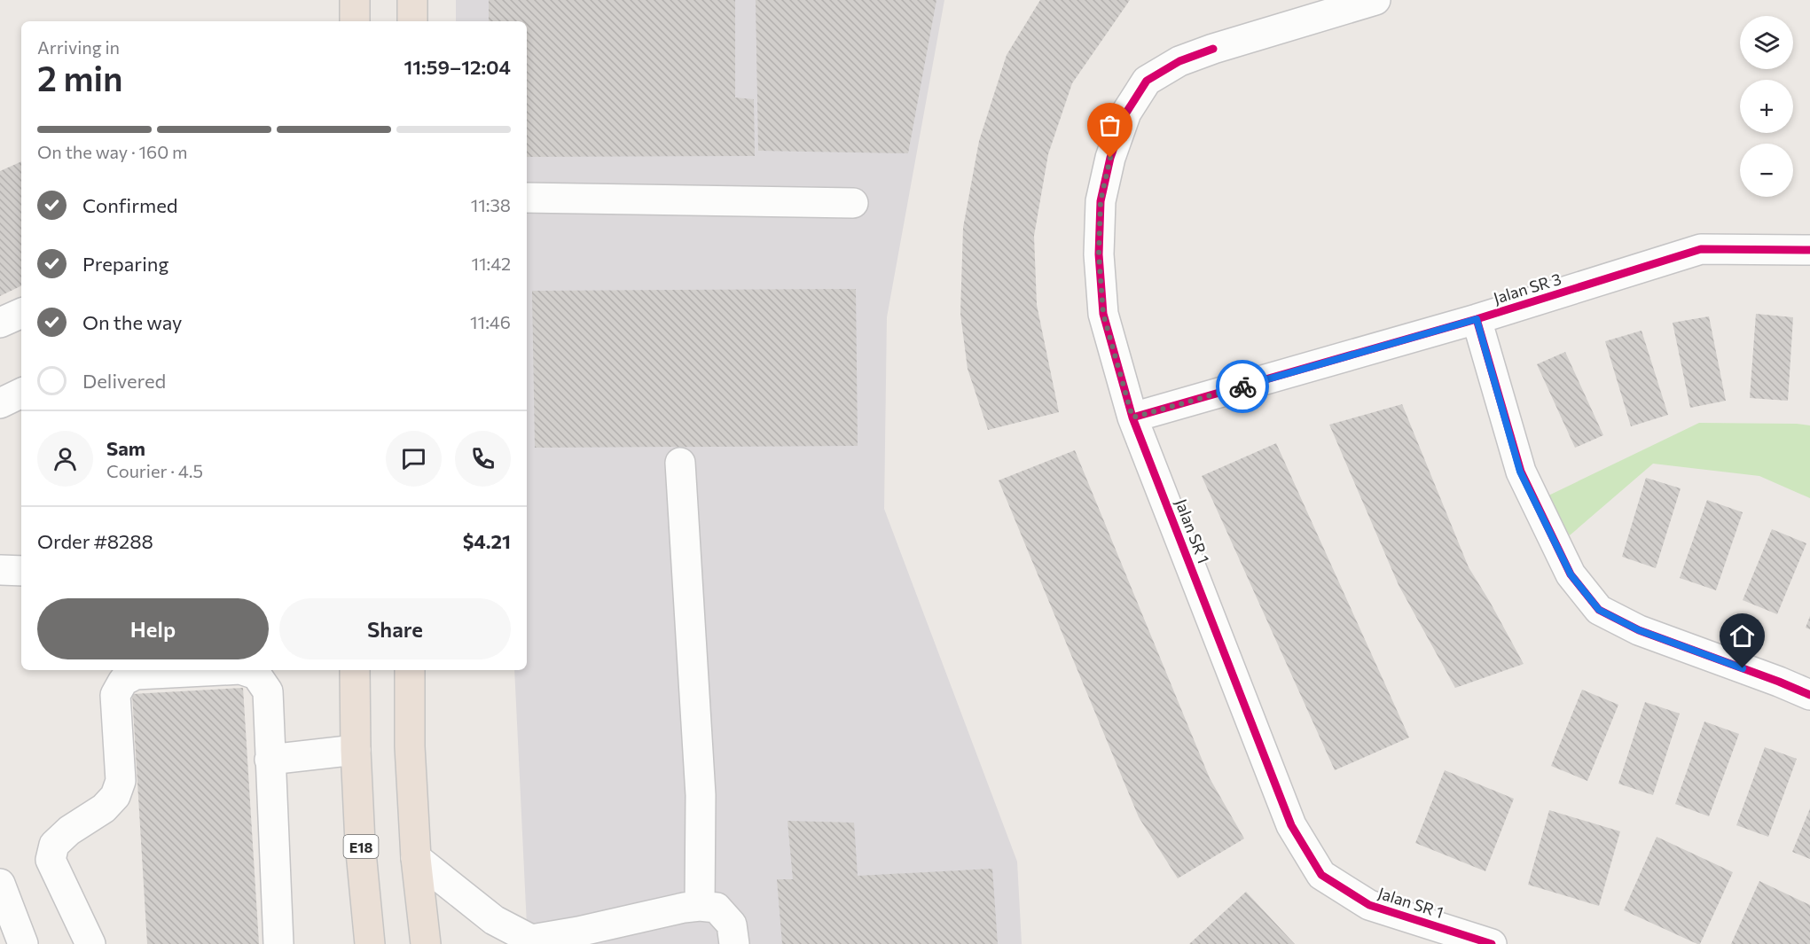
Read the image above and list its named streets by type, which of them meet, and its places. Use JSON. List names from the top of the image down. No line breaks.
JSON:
{"streets":{"highway":["E18"],"street":["Jalan SR 3","Jalan SR 1"]},"crossings":[["Jalan SR 3","Jalan SR 1"]],"page":{"map_buttons":["+","−"],"heading":["2 min","Arriving in","11:59–12:04"],"panel":["Sam","Courier · 4.5","Order #8288","$4.21"],"bar":"On the way · 160 m","list":[["Confirmed","11:38"],["Preparing","11:42"],["On the way","11:46"],"Delivered"],"buttons":["Help","Share"]}}
